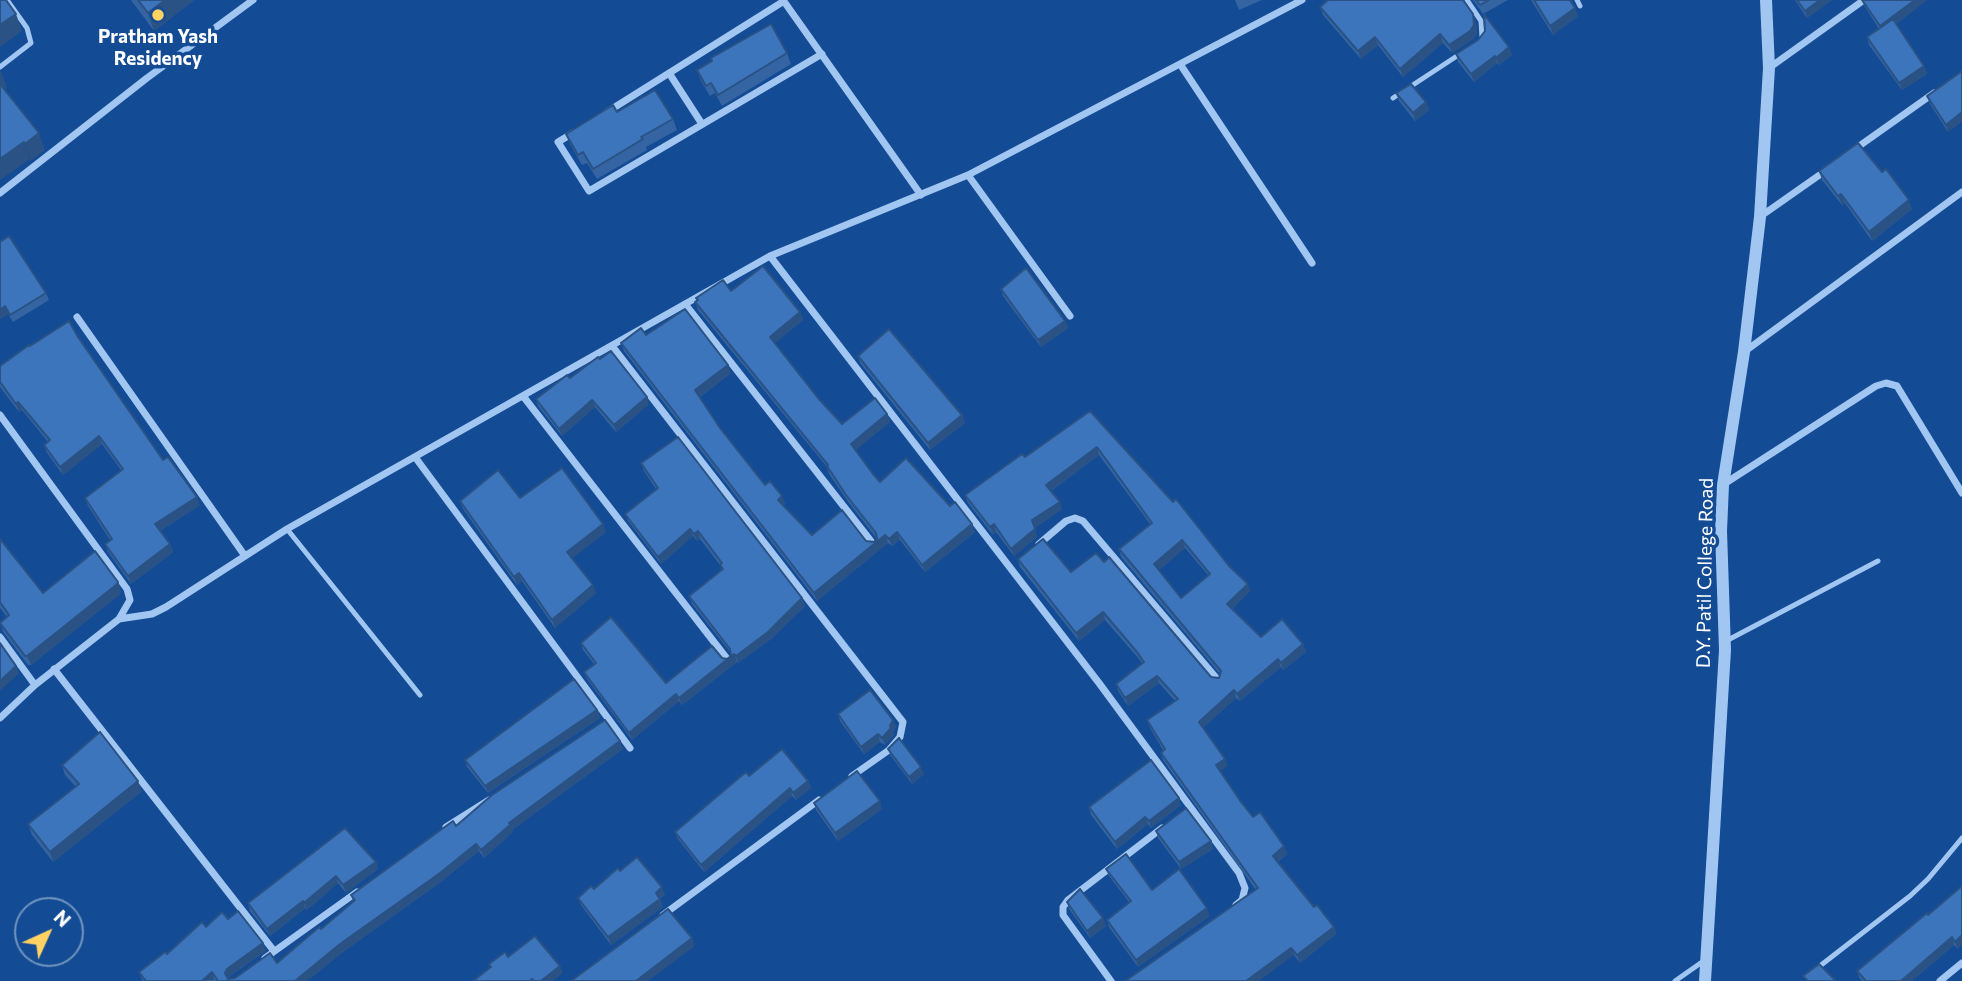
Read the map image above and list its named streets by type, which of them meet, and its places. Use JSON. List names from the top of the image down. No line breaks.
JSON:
{"streets":{"street":["D.Y. Patil College Road"]},"places":["Pratham Yash Residency"],"north":"top right"}
